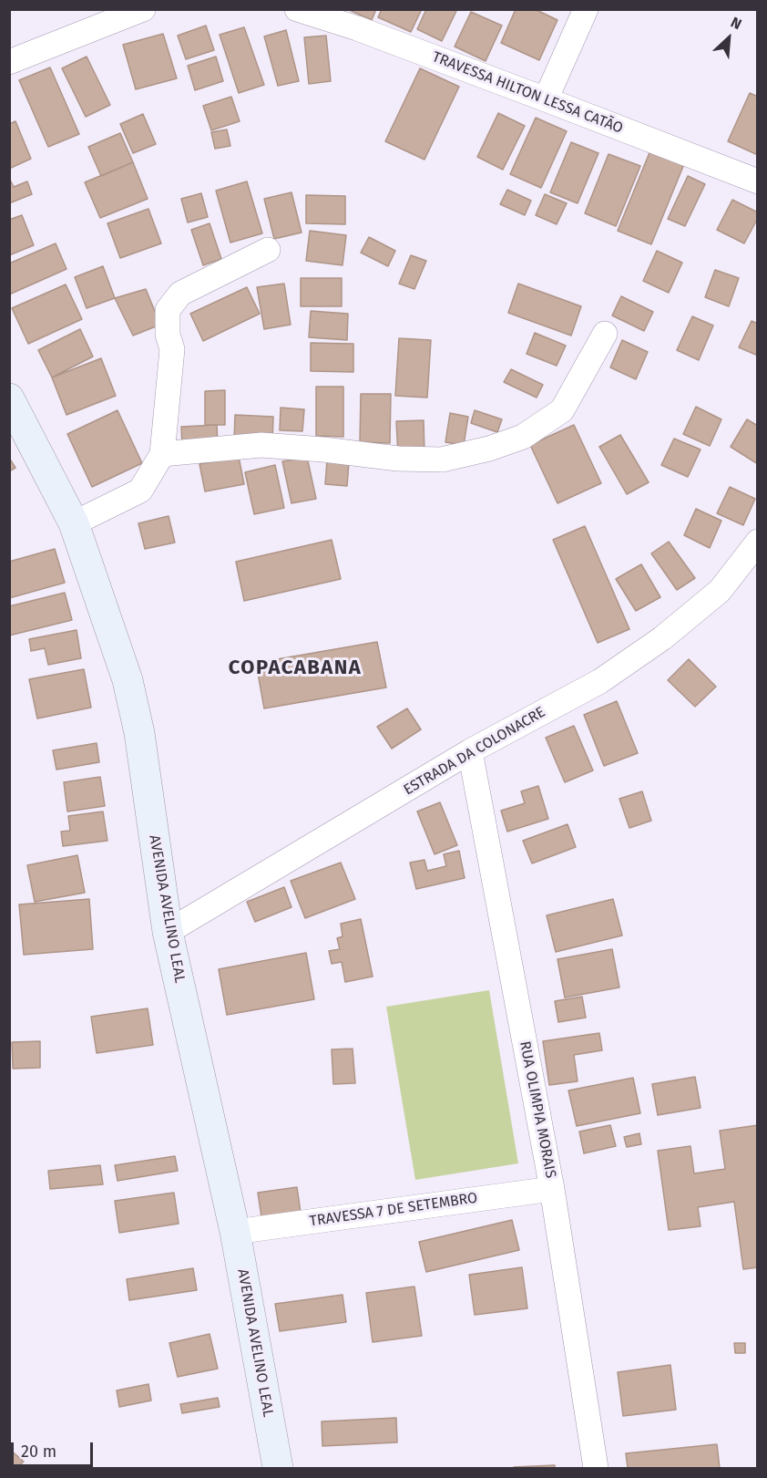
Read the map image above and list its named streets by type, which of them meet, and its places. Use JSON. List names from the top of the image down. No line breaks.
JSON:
{"streets":{"main road":["AVENIDA AVELINO LEAL"],"street":["TRAVESSA HILTON LESSA CATÃO","ESTRADA DA COLONACRE","RUA OLIMPIA MORAIS","TRAVESSA 7 DE SETEMBRO"]},"crossings":[["ESTRADA DA COLONACRE","AVENIDA AVELINO LEAL"],["ESTRADA DA COLONACRE","RUA OLIMPIA MORAIS"],["AVENIDA AVELINO LEAL","TRAVESSA 7 DE SETEMBRO"],["RUA OLIMPIA MORAIS","TRAVESSA 7 DE SETEMBRO"]],"districts":["COPACABANA"],"scale_bar":"20 m","north":"top right"}
